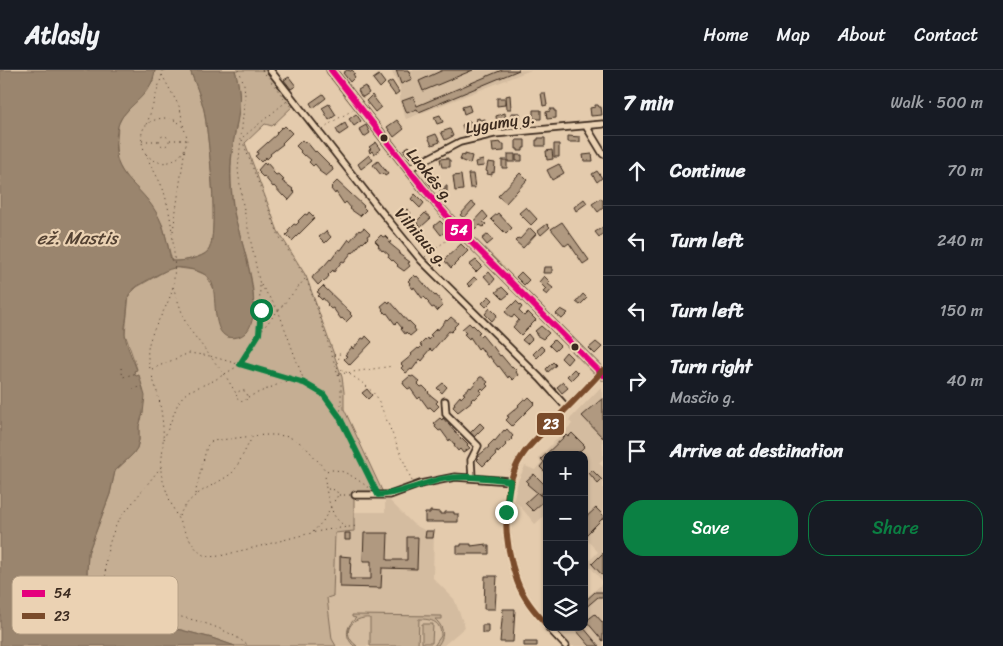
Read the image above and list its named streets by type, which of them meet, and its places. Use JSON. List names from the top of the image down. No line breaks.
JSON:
{"streets":{"main road":["Luokės g."],"street":["Lygumų g.","Vilniaus g."]},"crossings":[["Lygumų g.","Luokės g."]],"water":["ež. Mastis"],"lines":["transit line 54","transit line 23"],"legend":["54","23"],"page":{"header":"Atlasly","nav":["Home","Map","About","Contact"],"heading":["7 min","Walk · 500 m"],"list":[["Continue","70 m"],["Turn left","240 m"],["Turn left","150 m"],["Turn right","Masčio g.","40 m"],"Arrive at destination"],"map_buttons":["+","−"],"buttons":["Save","Share"]}}
